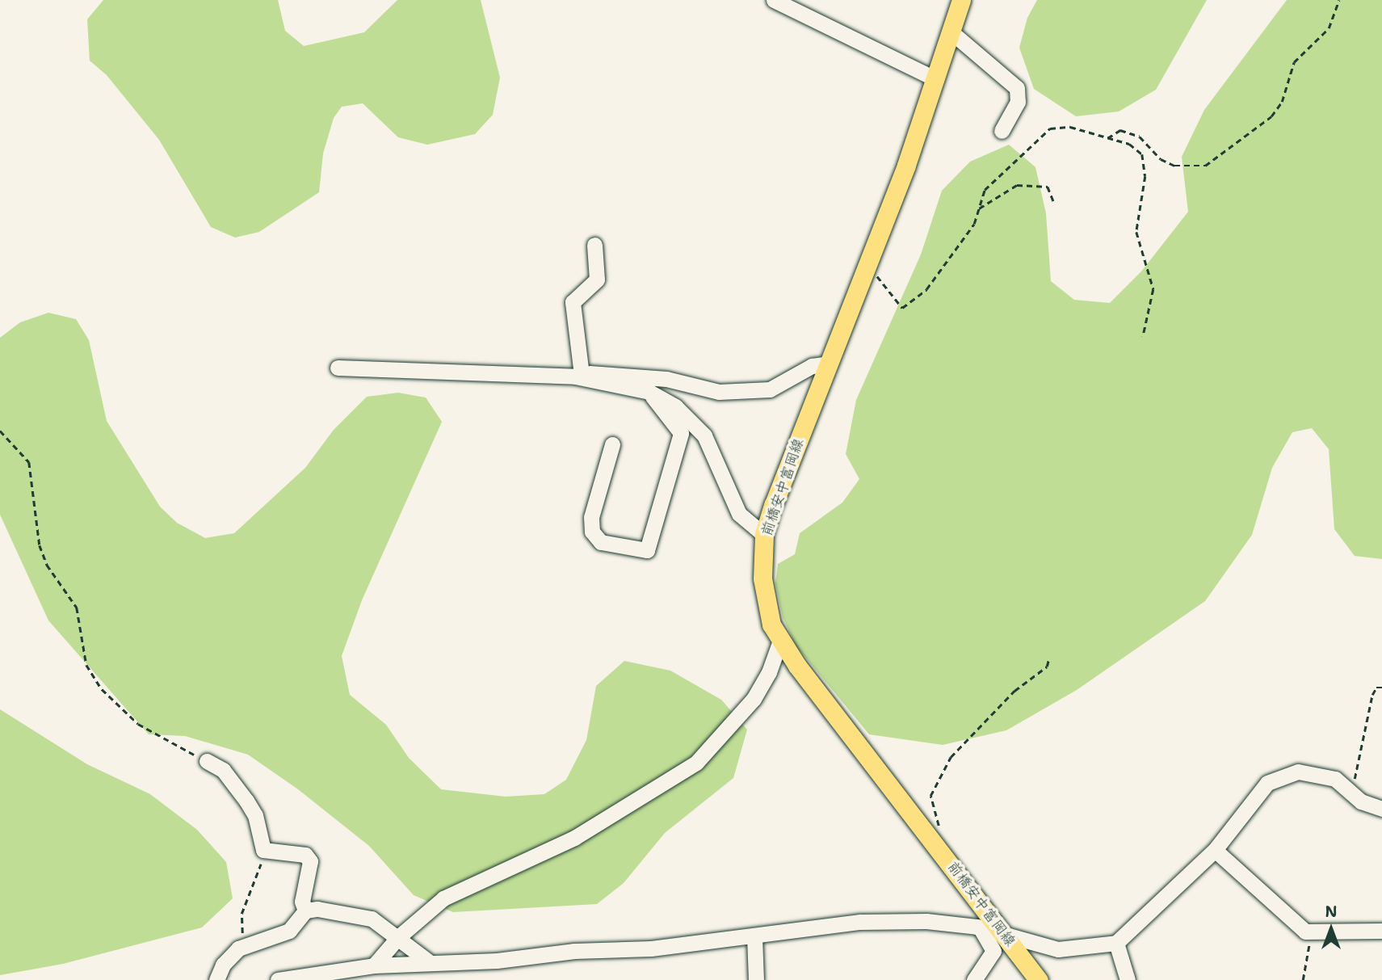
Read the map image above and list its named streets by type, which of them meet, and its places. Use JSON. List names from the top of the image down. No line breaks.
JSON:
{"streets":{"main road":["前橋安中富岡線"]},"north":"top"}
